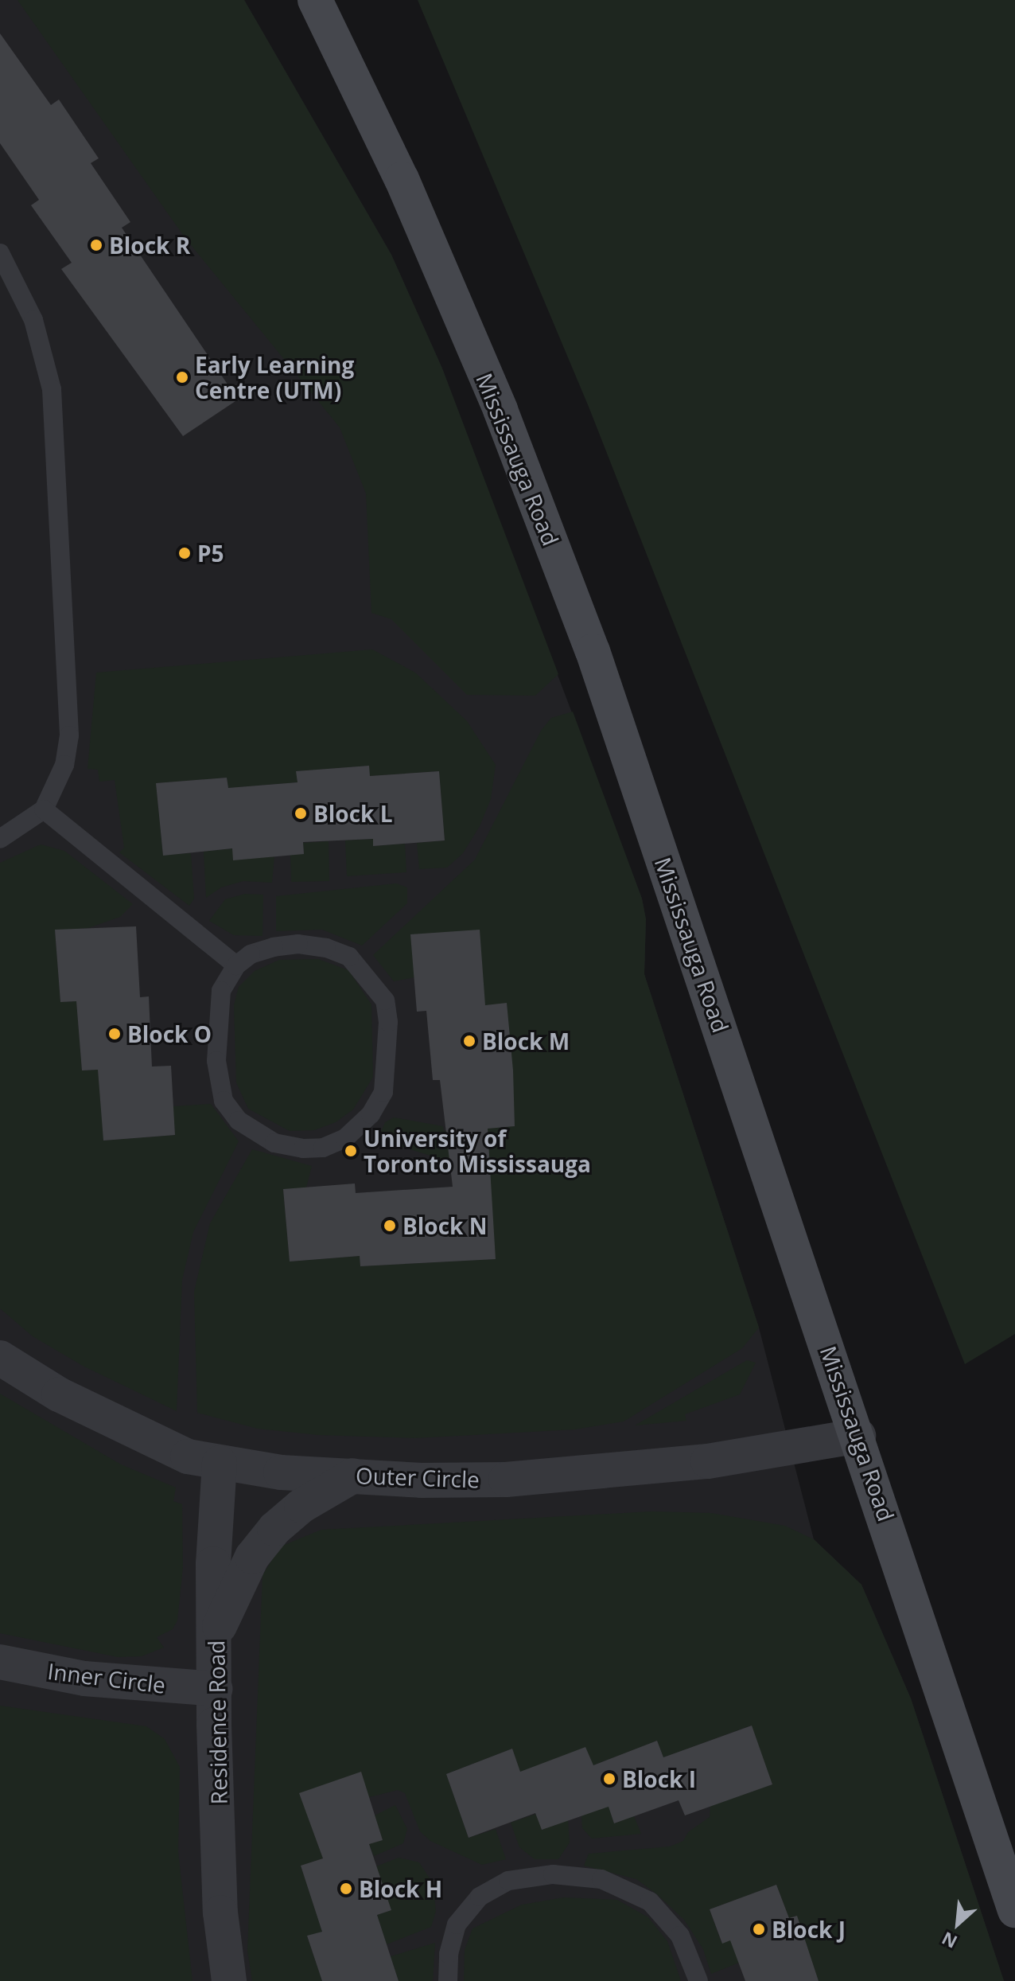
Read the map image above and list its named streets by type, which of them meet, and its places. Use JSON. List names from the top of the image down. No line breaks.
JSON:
{"streets":{"main road":["Mississauga Road"],"street":["Outer Circle","Inner Circle","Residence Road"]},"crossings":[["Mississauga Road","Outer Circle"],["Outer Circle","Residence Road"],["Inner Circle","Residence Road"]],"places":["Block R","Early Learning Centre (UTM)","P5","Block L","Block O","Block M","University of Toronto Mississauga","Block N","Block I","Block H","Block J"],"north":"bottom left"}
